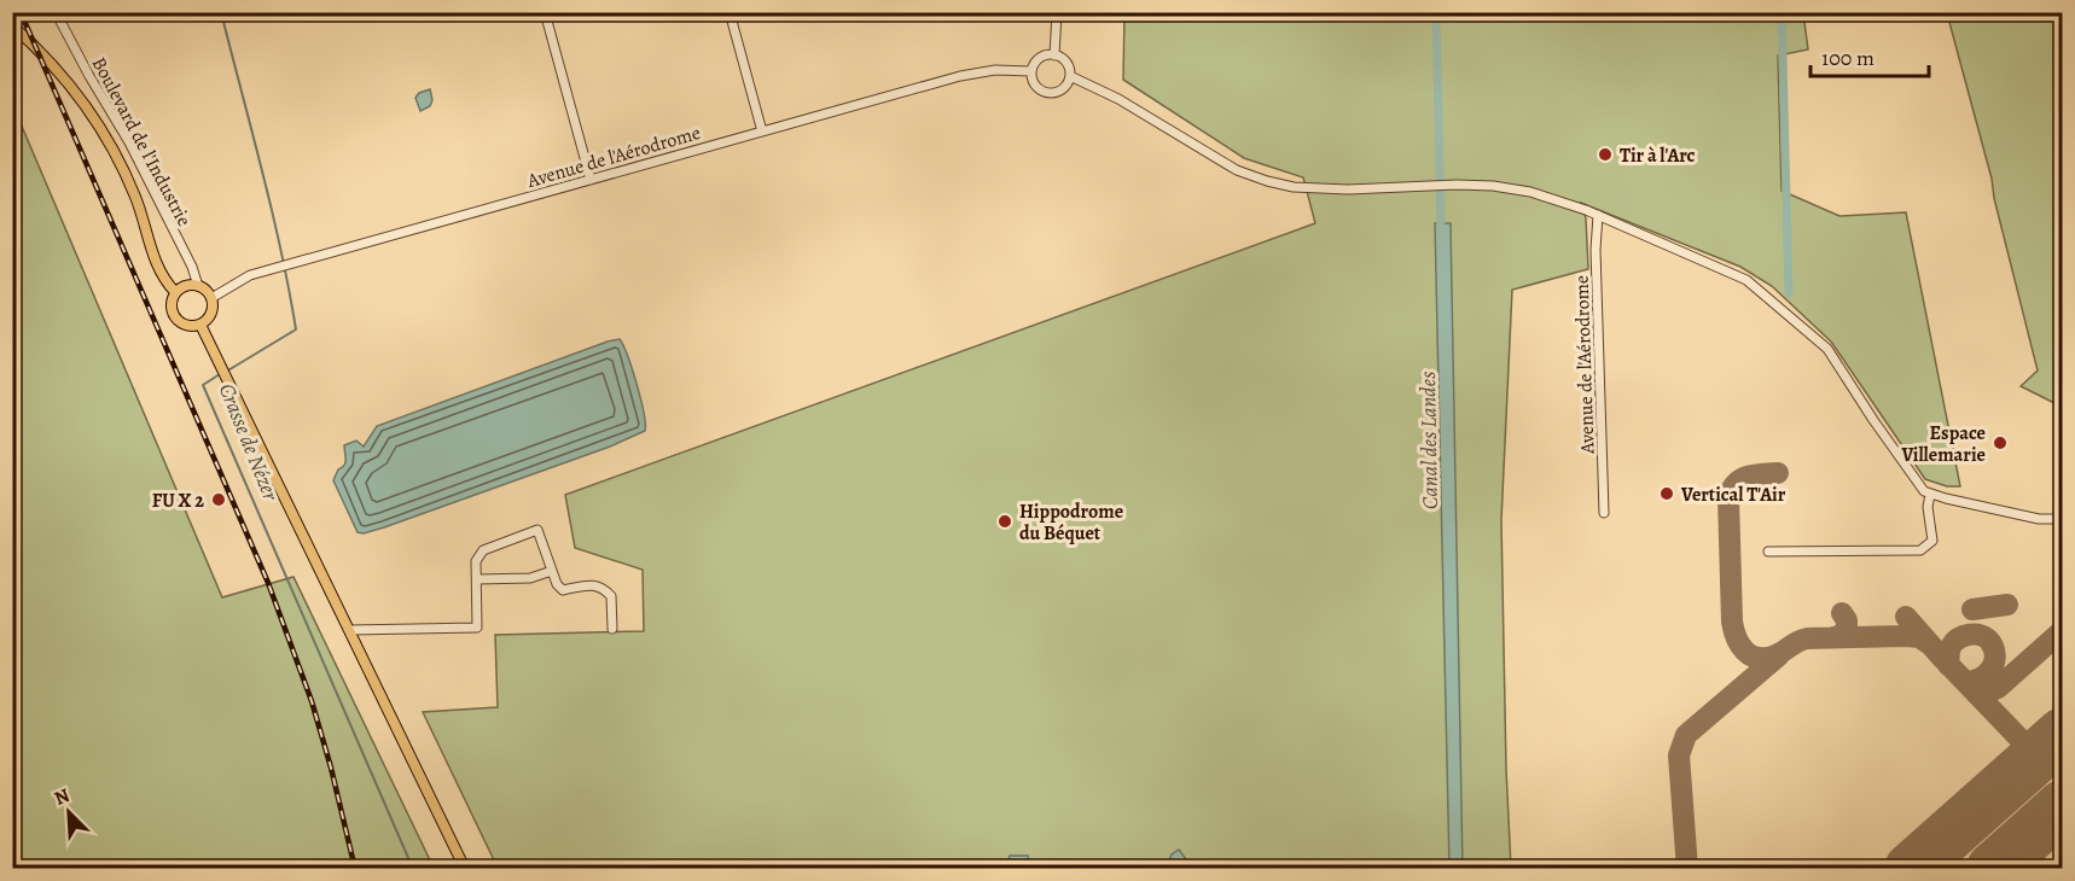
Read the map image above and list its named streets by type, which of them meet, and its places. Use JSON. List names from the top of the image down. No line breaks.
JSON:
{"streets":{"street":["Boulevard de l'Industrie","Avenue de l'Aérodrome"]},"crossings":[["Boulevard de l'Industrie","Avenue de l'Aérodrome"]],"water":["Canal des Landes","Crasse de Nézer"],"places":["Tir à l'Arc","Espace Villemarie","Vertical T'Air","FU X 2","Hippodrome du Béquet"],"scale_bar":"100 m","north":"top left"}
